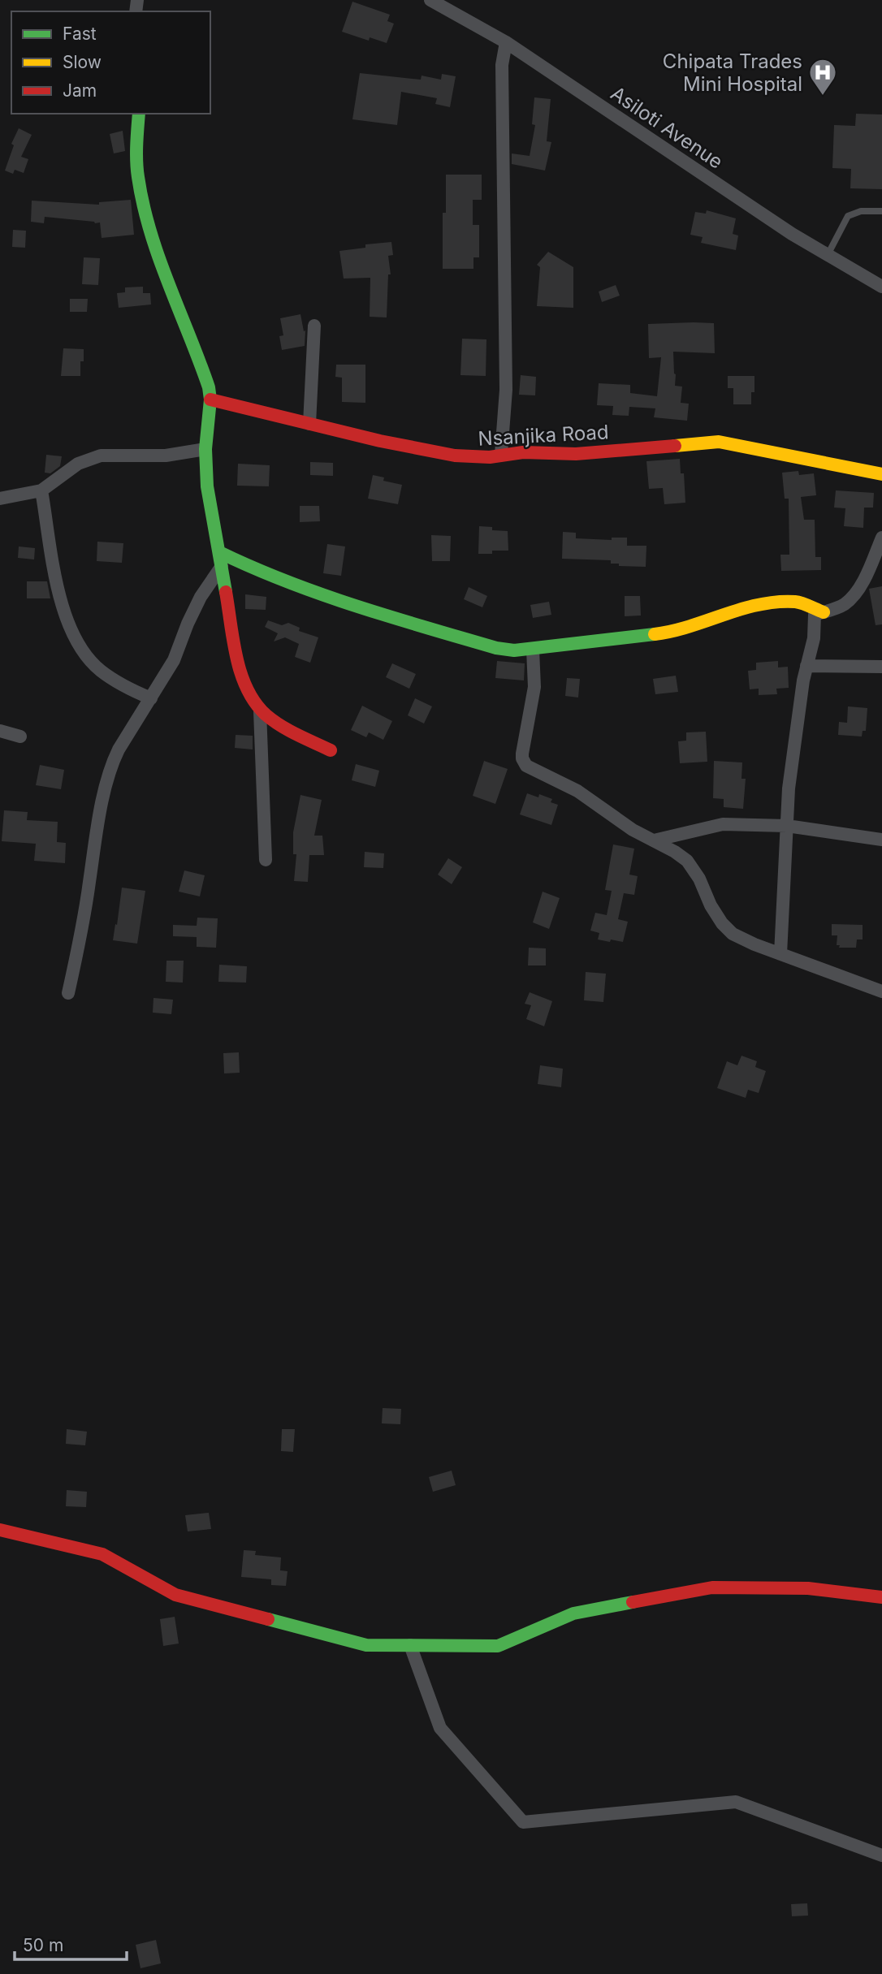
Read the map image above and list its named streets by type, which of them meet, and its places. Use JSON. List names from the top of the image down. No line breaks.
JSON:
{"streets":{"street":["Asiloti Avenue","Nsanjika Road"]},"places":{"hospital":["Chipata Trades Mini Hospital"]},"legend":["Fast","Slow","Jam"],"scale_bar":"50 m"}
